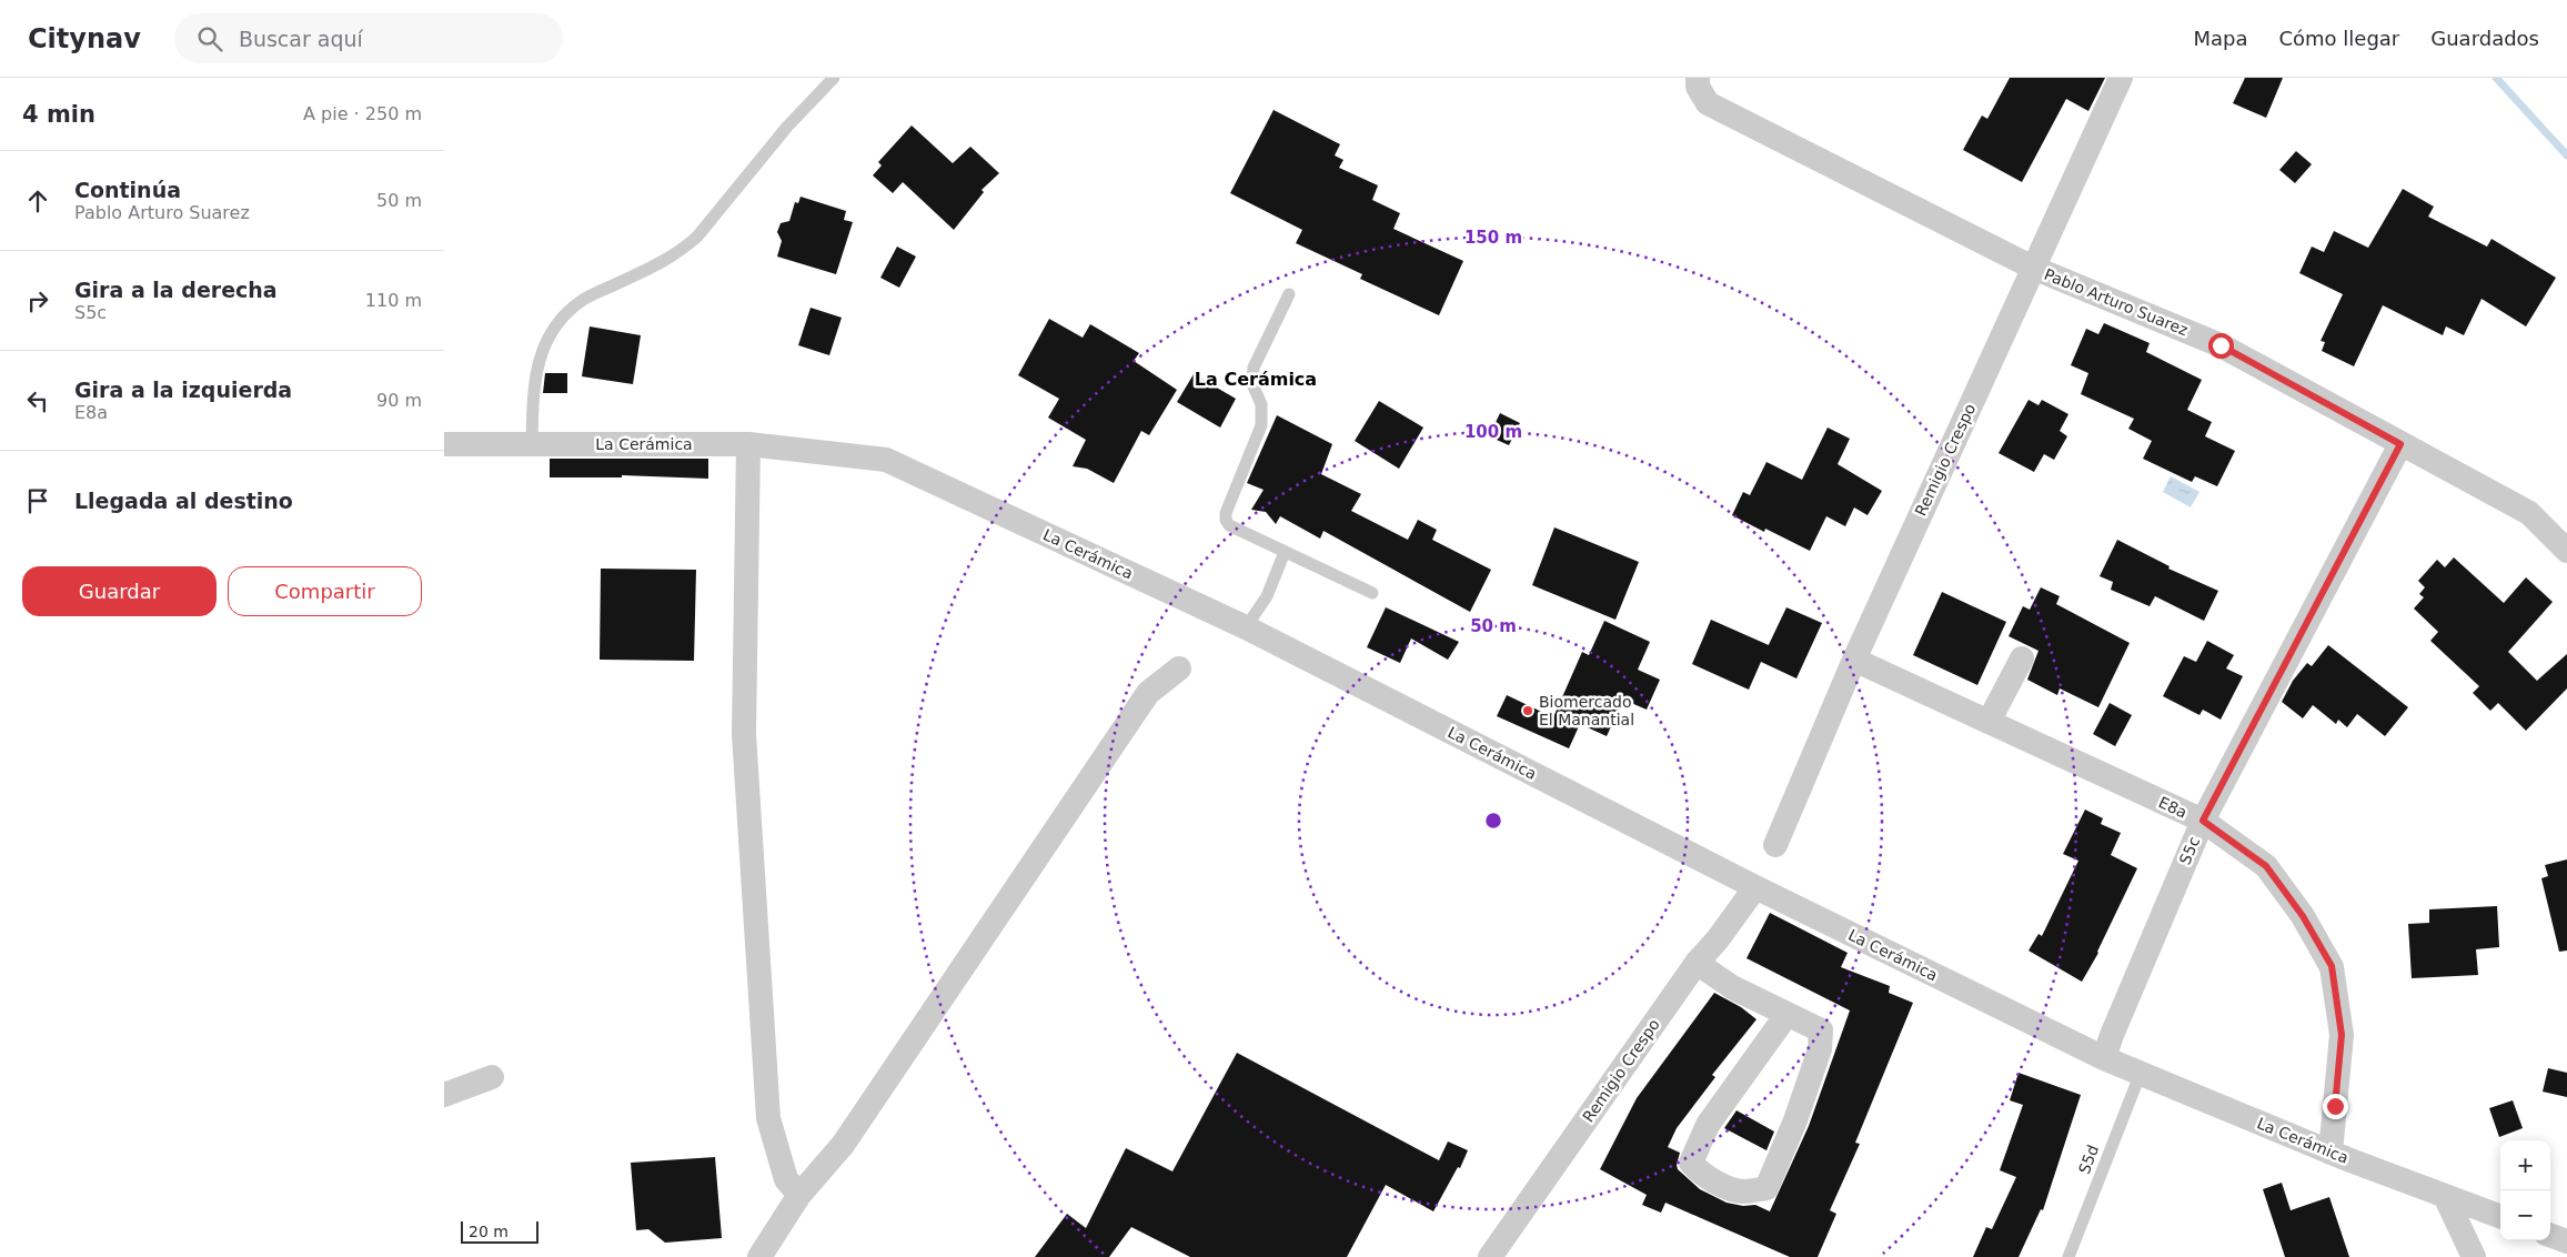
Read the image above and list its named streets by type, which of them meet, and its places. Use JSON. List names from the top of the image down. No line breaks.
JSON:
{"streets":{"street":["Pablo Arturo Suarez","La Cerámica","Remigio Crespo","E8a","S5c"],"lane":["S5d"]},"crossings":[["Pablo Arturo Suarez","Remigio Crespo"],["Pablo Arturo Suarez","S5c"],["La Cerámica","Remigio Crespo"],["La Cerámica","E8a"],["La Cerámica","S5c"],["La Cerámica","S5d"],["Remigio Crespo","E8a"],["E8a","S5c"]],"districts":["La Cerámica"],"places":["Biomercado El Manantial"],"scale_bar":"20 m","page":{"header":"Citynav","search":"Buscar aquí","nav":["Mapa","Cómo llegar","Guardados"],"heading":["4 min","A pie · 250 m"],"list":[["Continúa","Pablo Arturo Suarez","50 m"],["Gira a la derecha","S5c","110 m"],["Gira a la izquierda","E8a","90 m"],"Llegada al destino"],"buttons":["Guardar","Compartir"],"map_buttons":["+","−"],"scale":"20 m"},"rings":["150 m","100 m","50 m"]}
